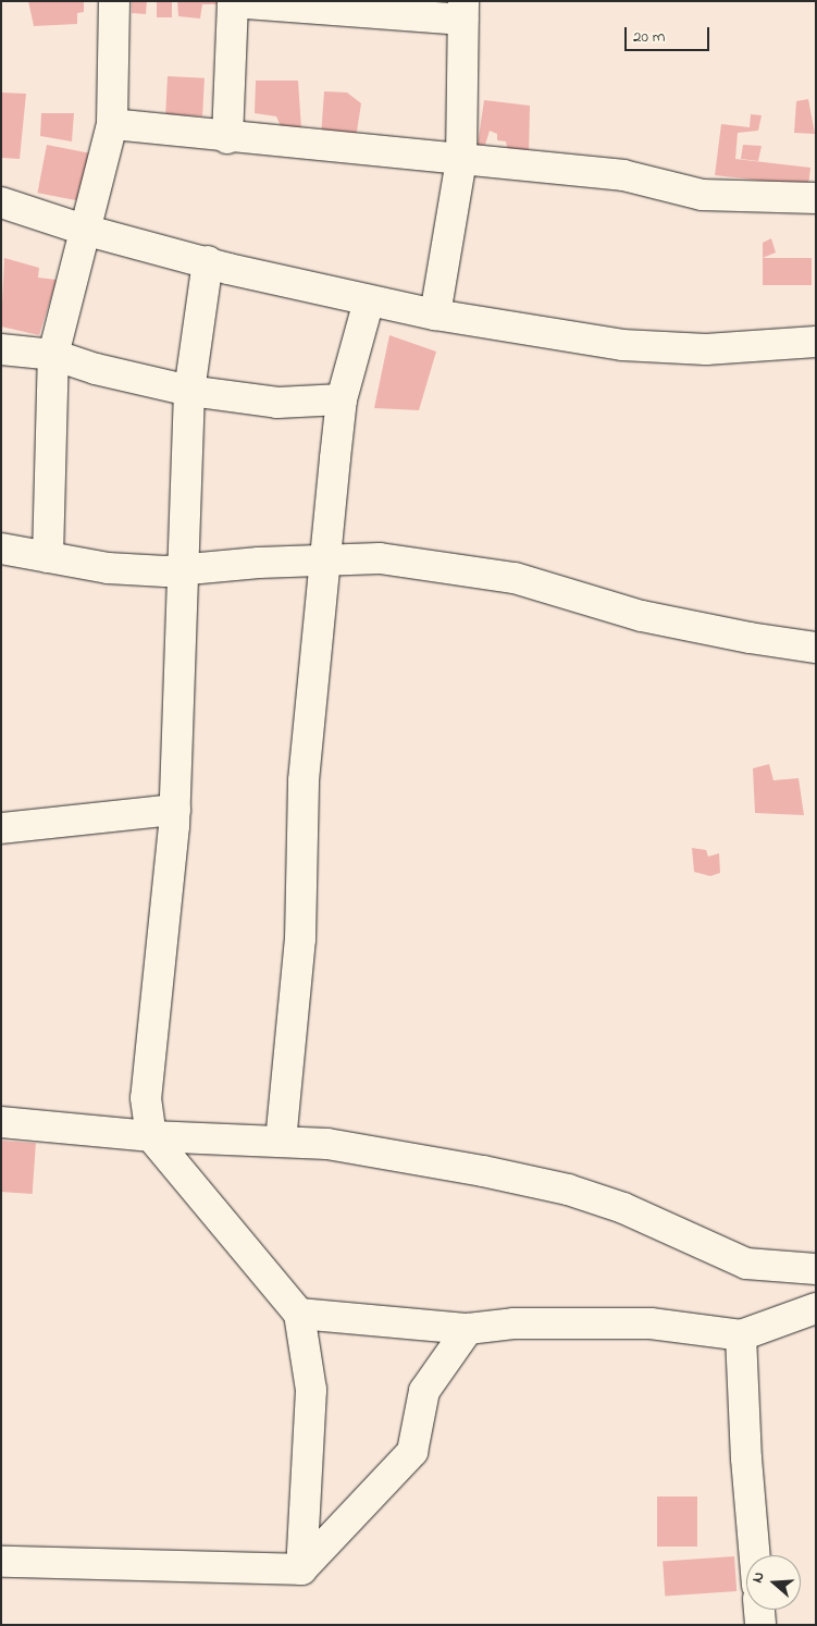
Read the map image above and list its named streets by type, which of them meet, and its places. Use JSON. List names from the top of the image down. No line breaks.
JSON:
{"scale_bar":"20 m","north":"left"}
